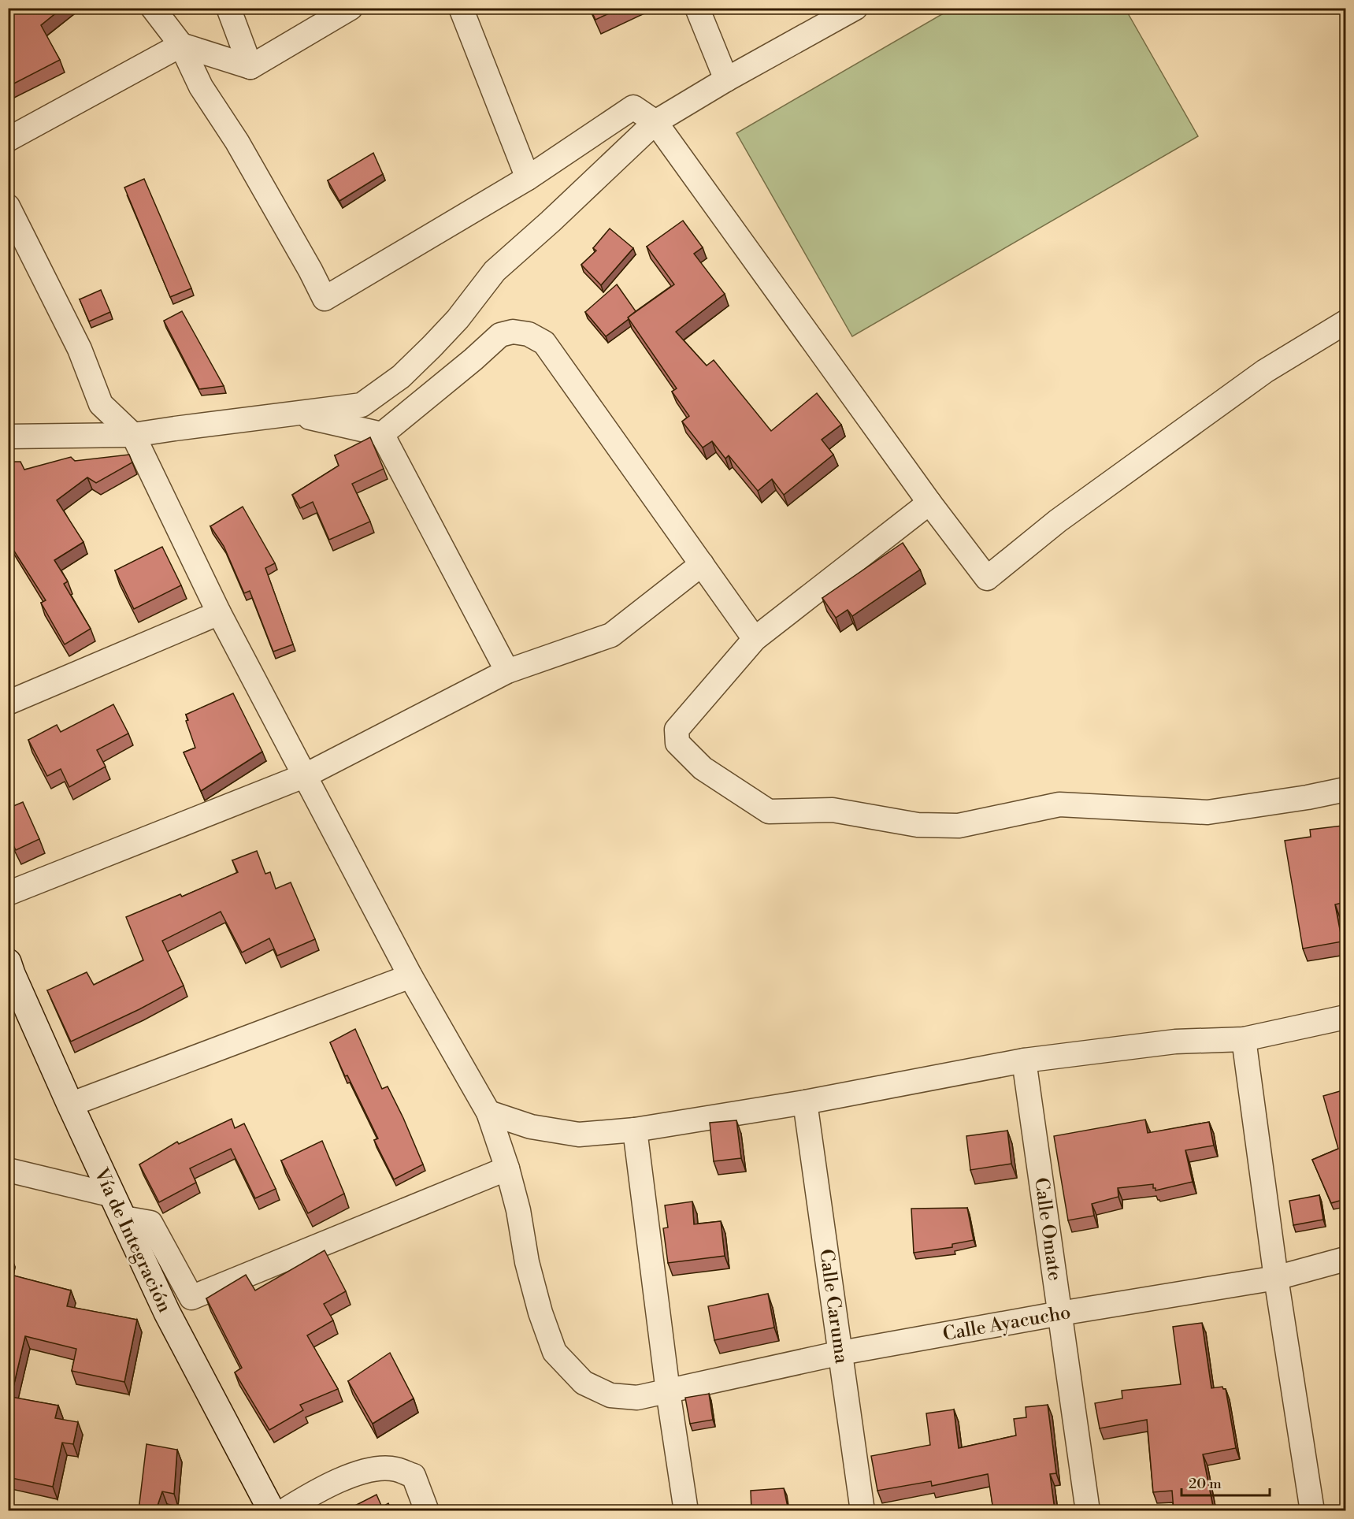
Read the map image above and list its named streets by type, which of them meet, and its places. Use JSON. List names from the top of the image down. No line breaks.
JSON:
{"streets":{"main road":["Vía de Integración"],"street":["Calle Omate","Calle Caruma","Calle Ayacucho"]},"crossings":[["Calle Omate","Calle Ayacucho"],["Calle Caruma","Calle Ayacucho"]],"scale_bar":"20 m"}
